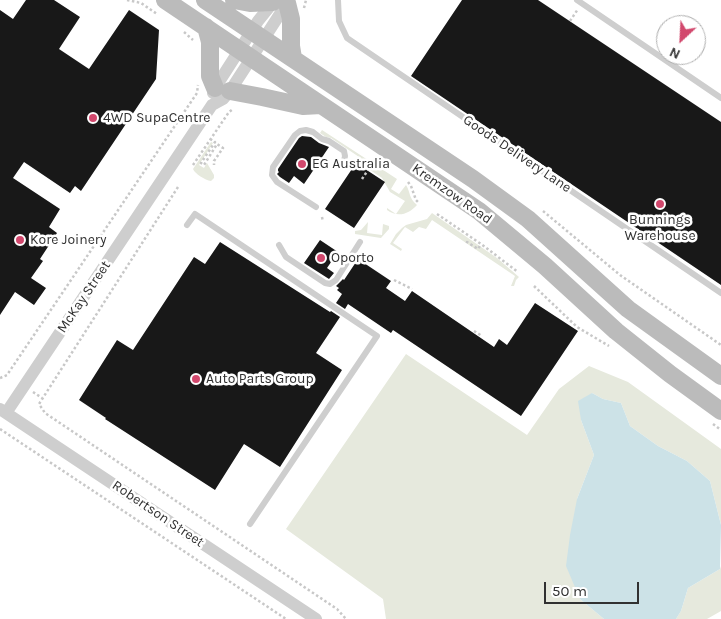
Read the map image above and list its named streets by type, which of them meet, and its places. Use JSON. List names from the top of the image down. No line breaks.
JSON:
{"streets":{"street":["Kremzow Road","McKay Street","Robertson Street"],"lane":["Goods Delivery Lane"]},"crossings":[["Kremzow Road","McKay Street"],["McKay Street","Robertson Street"]],"places":["4WD SupaCentre","EG Australia","Bunnings Warehouse","Kore Joinery","Oporto","Auto Parts Group"],"scale_bar":"50 m","north":"bottom left"}
